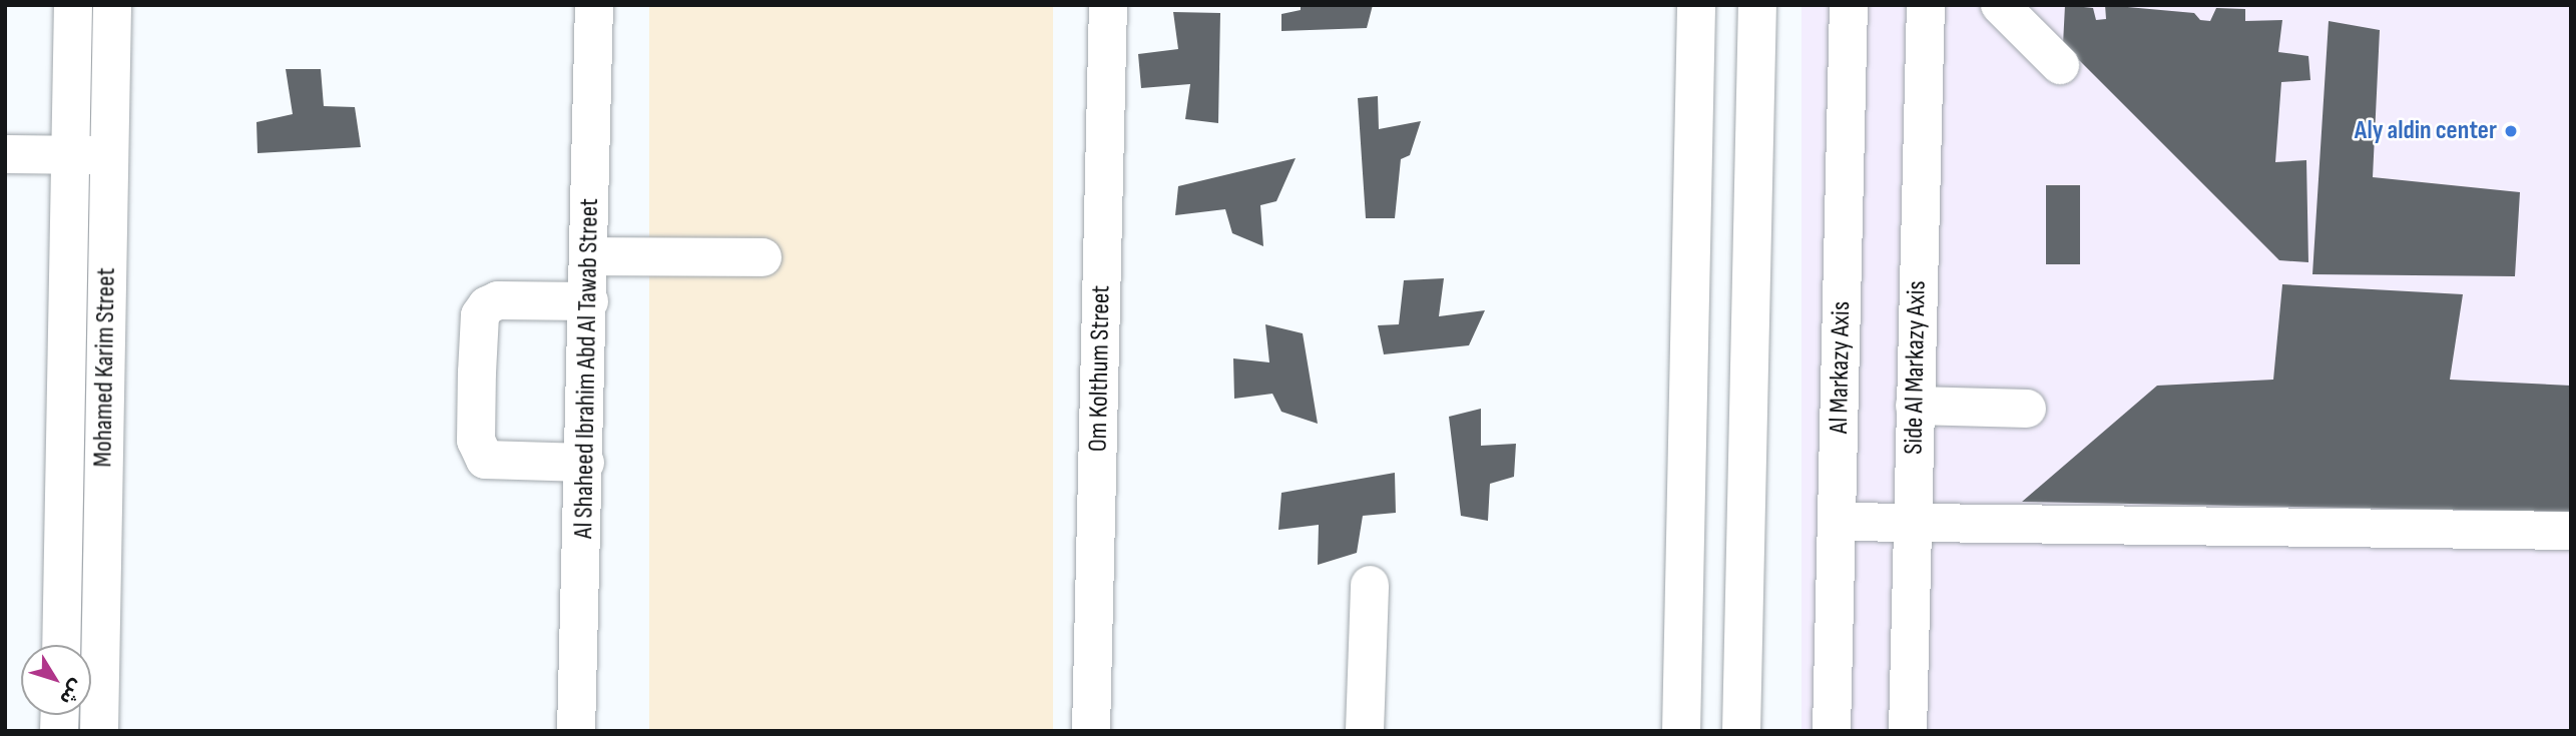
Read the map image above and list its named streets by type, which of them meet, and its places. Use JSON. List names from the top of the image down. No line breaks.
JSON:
{"streets":{"street":["Mohamed Karim Street","Al Markazy Axis","Side Al Markazy Axis","Al Shaheed Ibrahim Abd Al Tawab Street","Om Kolthum Street"]},"places":["Aly aldin center"],"north":"bottom right"}
